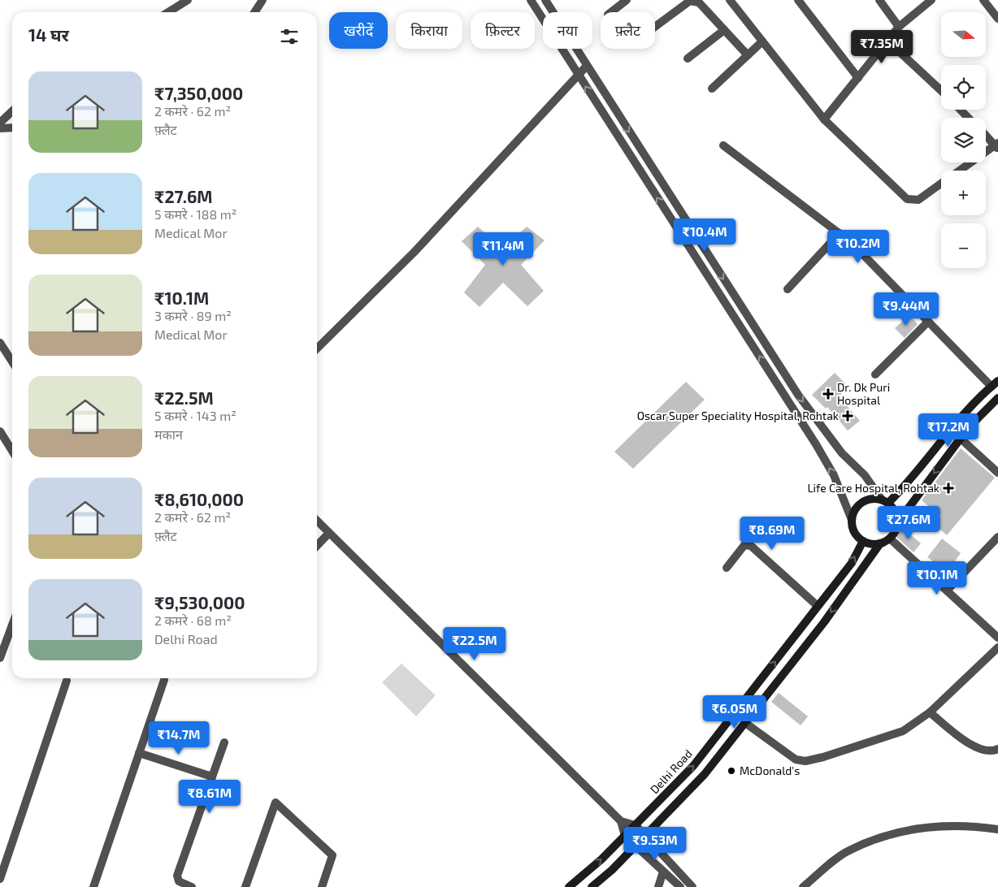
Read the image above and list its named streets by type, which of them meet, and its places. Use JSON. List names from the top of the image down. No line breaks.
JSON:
{"streets":{"main road":["Delhi Road"]},"places":{"health":["Dr. Dk Puri Hospital","Oscar Super Speciality Hospital, Rohtak","Life Care Hospital, Rohtak"],"other":["McDonald's"]},"north":"right","page":{"map_buttons":["+","−"],"chip":["खरीदें","किराया","फ़िल्टर","नया","फ़्लैट"],"heading":"14 घर","price":["₹7.35M","₹10.4M","₹10.2M","₹11.4M","₹9.44M","₹17.2M","₹27.6M","₹8.69M","₹10.1M","₹22.5M","₹6.05M","₹14.7M","₹8.61M","₹9.53M"],"list":[{"name":"₹7,350,000","note":"2 कमरे · 62 m² · फ़्लैट"},{"name":"₹27.6M","note":"5 कमरे · 188 m² · Medical Mor"},{"name":"₹10.1M","note":"3 कमरे · 89 m² · Medical Mor"},{"name":"₹22.5M","note":"5 कमरे · 143 m² · मकान"},{"name":"₹8,610,000","note":"2 कमरे · 62 m² · फ़्लैट"},{"name":"₹9,530,000","note":"2 कमरे · 68 m² · Delhi Road"}]}}
